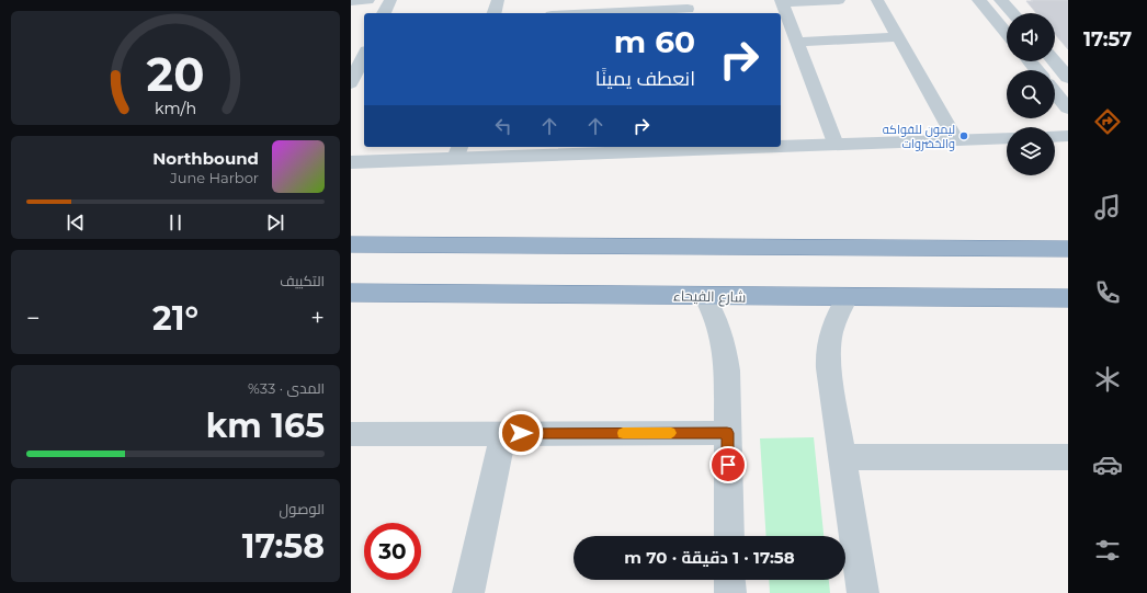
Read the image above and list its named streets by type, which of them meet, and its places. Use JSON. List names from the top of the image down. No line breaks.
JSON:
{"streets":{"highway":["شارع الفيحاء"]},"places":["ليمون للفواكه والخضروات"],"page":{"tabs":"17:57","turn":["60 m","انعطف يمينًا"],"song":["Northbound","June Harbor"],"tile":["التكييف",["المدى · 33%","165 km"],["الوصول","17:58"]],"heat":["−","21°","+"],"limit":"30","trip":"17:58 · 1 دقيقة · 70 m","gauge":["20","km/h"]}}
